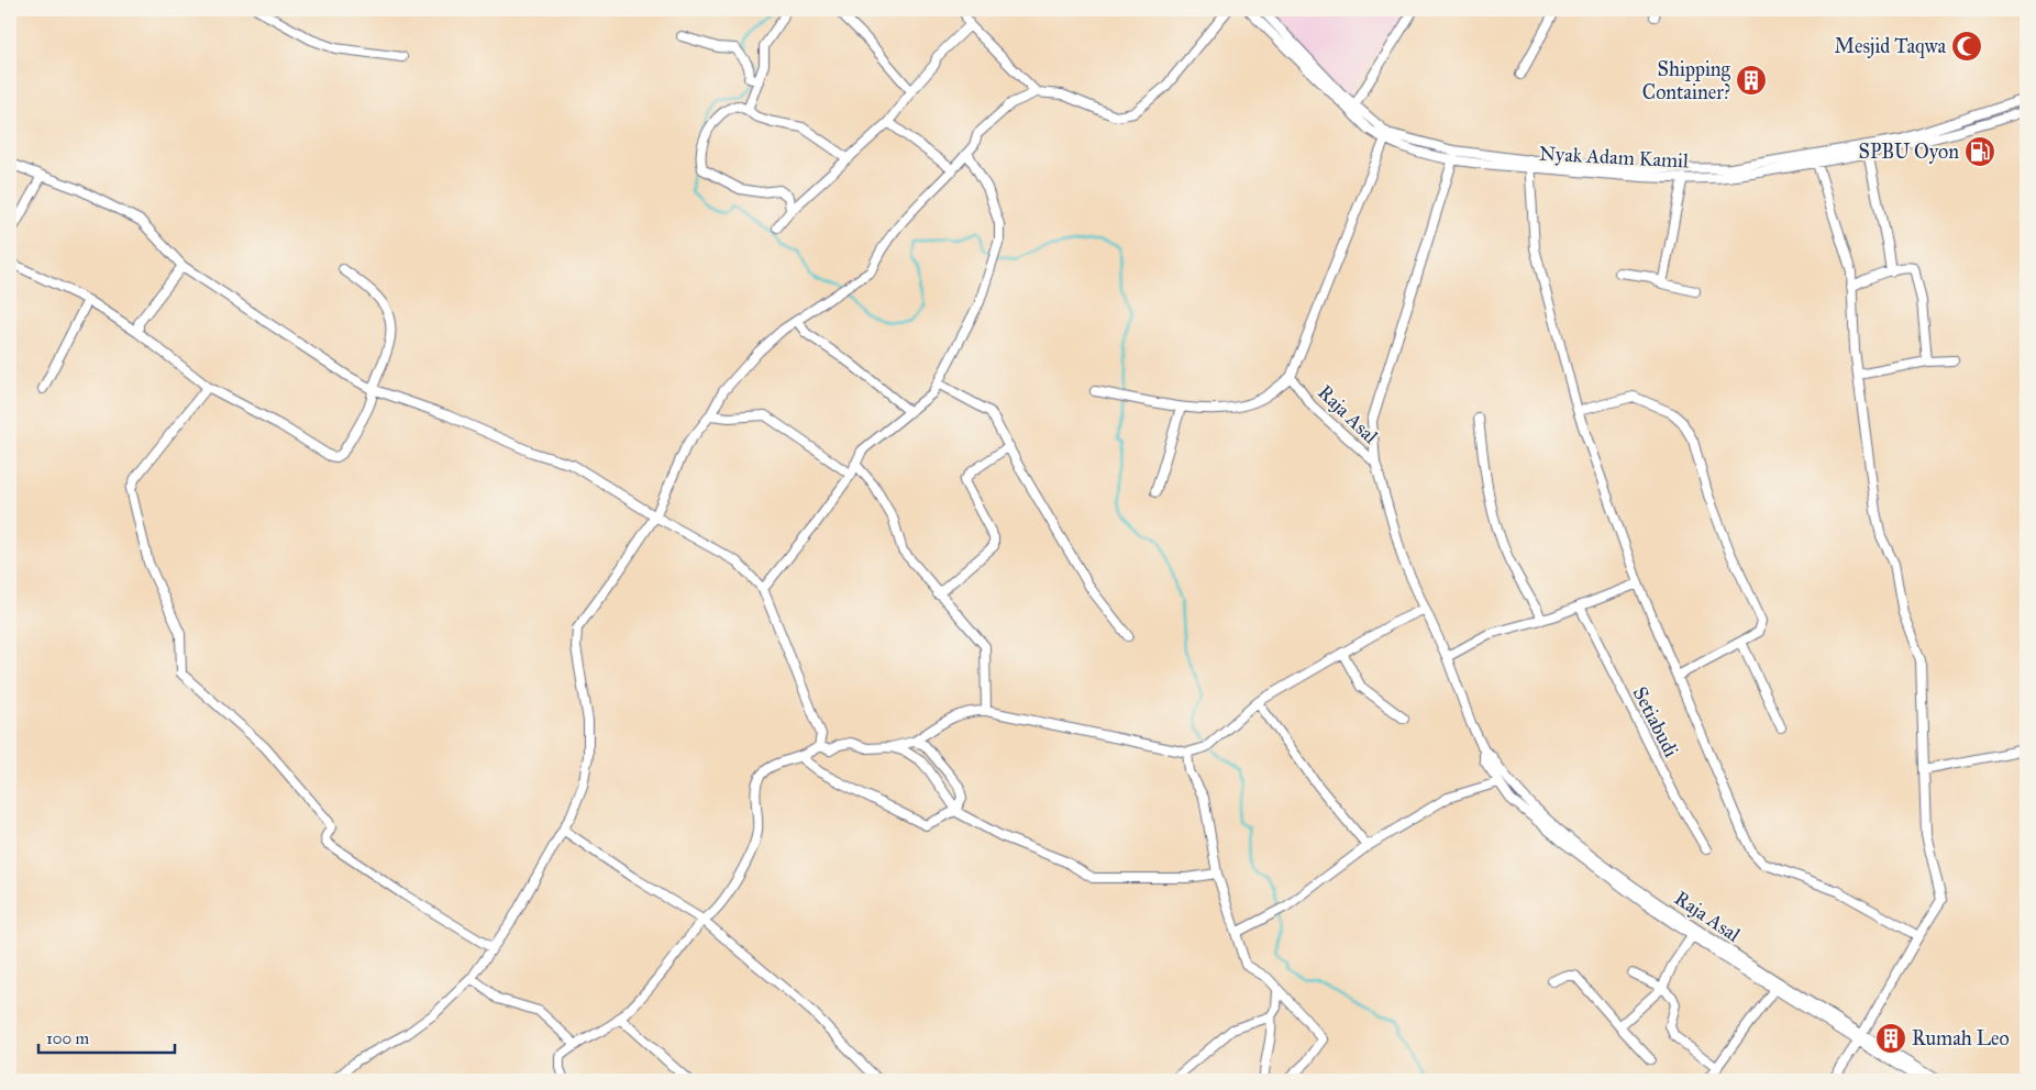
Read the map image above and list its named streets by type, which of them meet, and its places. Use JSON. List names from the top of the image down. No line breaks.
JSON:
{"streets":{"street":["Nyak Adam Kamil","Raja Asal","Setiabudi"]},"places":{"mosque":["Mesjid Taqwa"],"building":["Shipping Container?","Rumah Leo"],"fuel station":["SPBU Oyon"]},"scale_bar":"100 m"}
